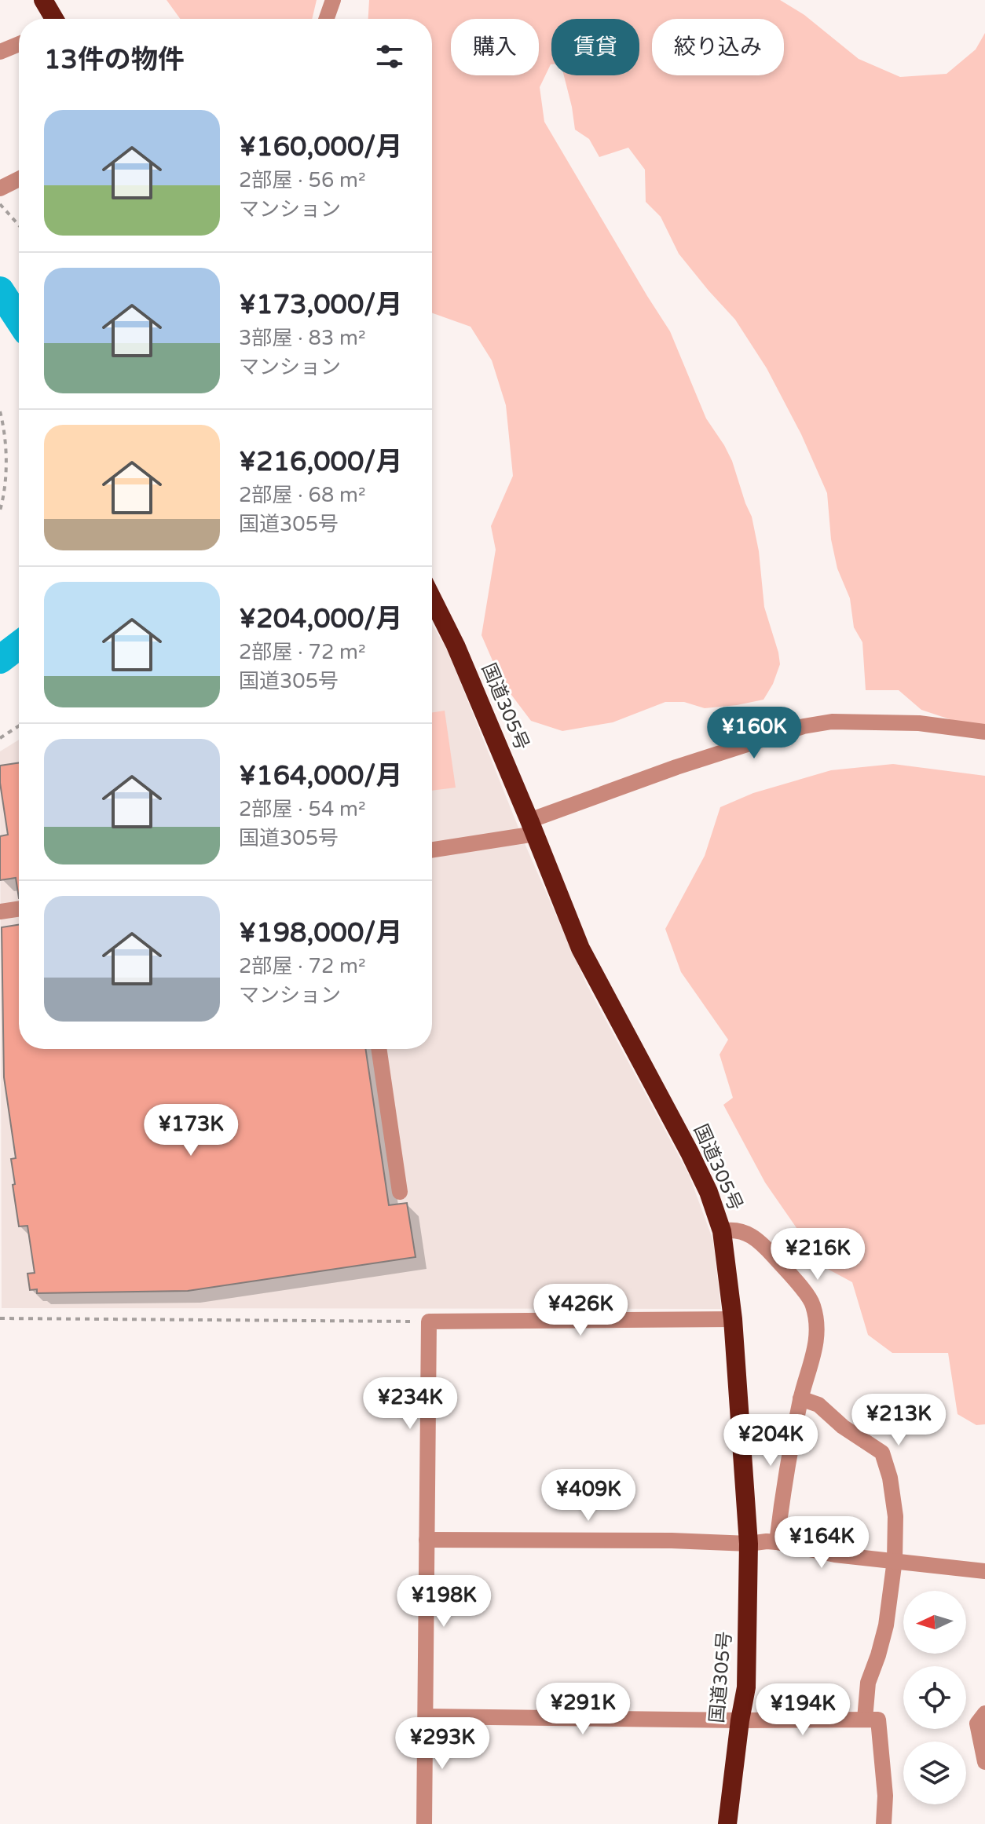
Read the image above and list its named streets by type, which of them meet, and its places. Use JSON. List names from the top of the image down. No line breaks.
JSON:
{"streets":{"highway":["国道305号"]},"north":"left","page":{"chip":["購入","賃貸","絞り込み"],"heading":"13件の物件","list":[{"name":"¥160,000/月","note":"2部屋 · 56 m² · マンション"},{"name":"¥173,000/月","note":"3部屋 · 83 m² · マンション"},{"name":"¥216,000/月","note":"2部屋 · 68 m² · 国道305号"},{"name":"¥204,000/月","note":"2部屋 · 72 m² · 国道305号"},{"name":"¥164,000/月","note":"2部屋 · 54 m² · 国道305号"},{"name":"¥198,000/月","note":"2部屋 · 72 m² · マンション"}],"price":["¥160K","¥173K","¥216K","¥426K","¥234K","¥213K","¥204K","¥409K","¥164K","¥198K","¥291K","¥194K","¥293K"]}}
